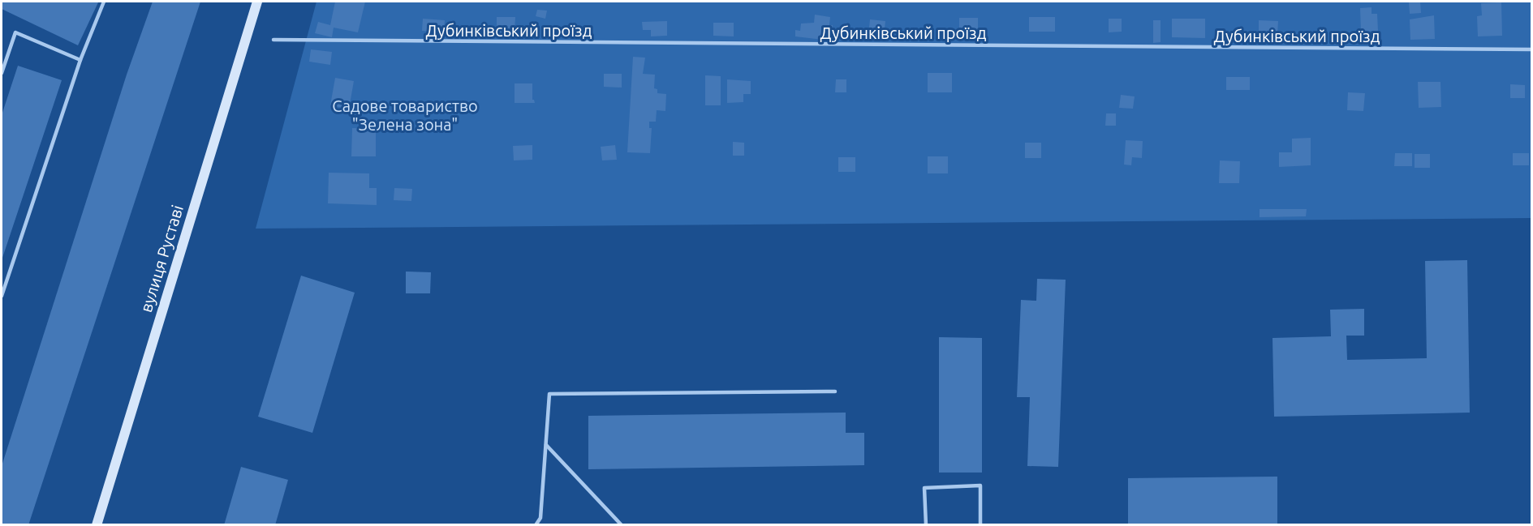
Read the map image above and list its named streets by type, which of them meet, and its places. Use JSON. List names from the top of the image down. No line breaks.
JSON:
{"streets":{"main road":["вулиця Руставі"],"lane":["Дубинківський проїзд"]},"parks":["Садове товариство \"Зелена зона\""]}
